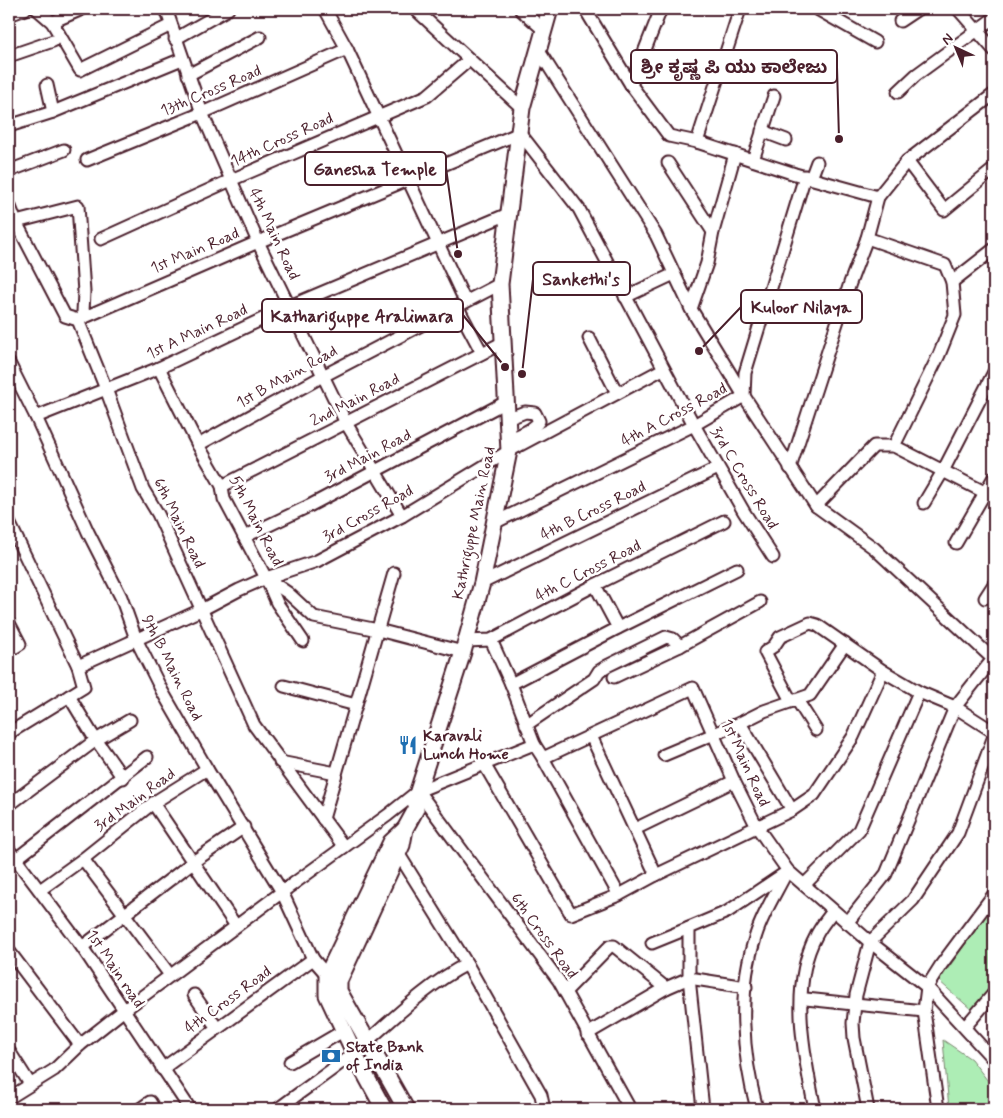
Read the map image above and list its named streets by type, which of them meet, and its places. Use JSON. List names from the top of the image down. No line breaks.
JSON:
{"streets":{"main road":["Kathriguppe Main Road"],"street":["13th Cross Road","14th Cross Road","4th Main Road","1st Main Road","1st A Main Road","1st B Main Road","2nd Main Road","4th A Cross Road","3rd Main Road","3rd C Cross Road","4th B Cross Road","3rd Cross Road","5th Main Road","6th Main Road","4th C Cross Road","9th B Main Road","6th Cross Road","1st Main road","4th Cross Road"]},"crossings":[["13th Cross Road","4th Main Road"],["14th Cross Road","4th Main Road"],["4th Main Road","1st Main Road"],["4th Main Road","1st A Main Road"],["4th Main Road","1st B Main Road"],["4th Main Road","2nd Main Road"],["4th Main Road","3rd Main Road"],["4th Main Road","3rd Cross Road"],["1st Main Road","3rd C Cross Road"],["1st Main Road","6th Main Road"],["1st Main Road","Kathriguppe Main Road"],["1st A Main Road","5th Main Road"],["1st A Main Road","6th Main Road"],["1st A Main Road","Kathriguppe Main Road"],["1st A Main Road","9th B Main Road"],["1st B Main Road","5th Main Road"],["1st B Main Road","Kathriguppe Main Road"],["2nd Main Road","5th Main Road"],["2nd Main Road","Kathriguppe Main Road"],["4th A Cross Road","3rd C Cross Road"],["4th A Cross Road","Kathriguppe Main Road"],["3rd Main Road","5th Main Road"],["3rd Main Road","Kathriguppe Main Road"],["3rd Main Road","9th B Main Road"],["3rd Main Road","1st Main road"],["3rd C Cross Road","4th B Cross Road"],["3rd C Cross Road","3rd Cross Road"],["3rd C Cross Road","Kathriguppe Main Road"],["4th B Cross Road","Kathriguppe Main Road"],["3rd Cross Road","5th Main Road"],["3rd Cross Road","6th Main Road"],["3rd Cross Road","Kathriguppe Main Road"],["3rd Cross Road","9th B Main Road"],["5th Main Road","Kathriguppe Main Road"],["5th Main Road","4th C Cross Road"],["Kathriguppe Main Road","4th C Cross Road"],["Kathriguppe Main Road","9th B Main Road"],["Kathriguppe Main Road","6th Cross Road"],["9th B Main Road","4th Cross Road"],["1st Main road","4th Cross Road"]],"places":{"other":["ಶ್ರೀ ಕೃಷ್ಣ ಪಿ ಯು ಕಾಲೇಜು","Ganesha Temple","Kuloor Nilaya","Kathariguppe Aralimara","Sankethi's"],"restaurant":["Karavali Lunch Home"],"bank":["State Bank of India"]},"north":"top left"}
